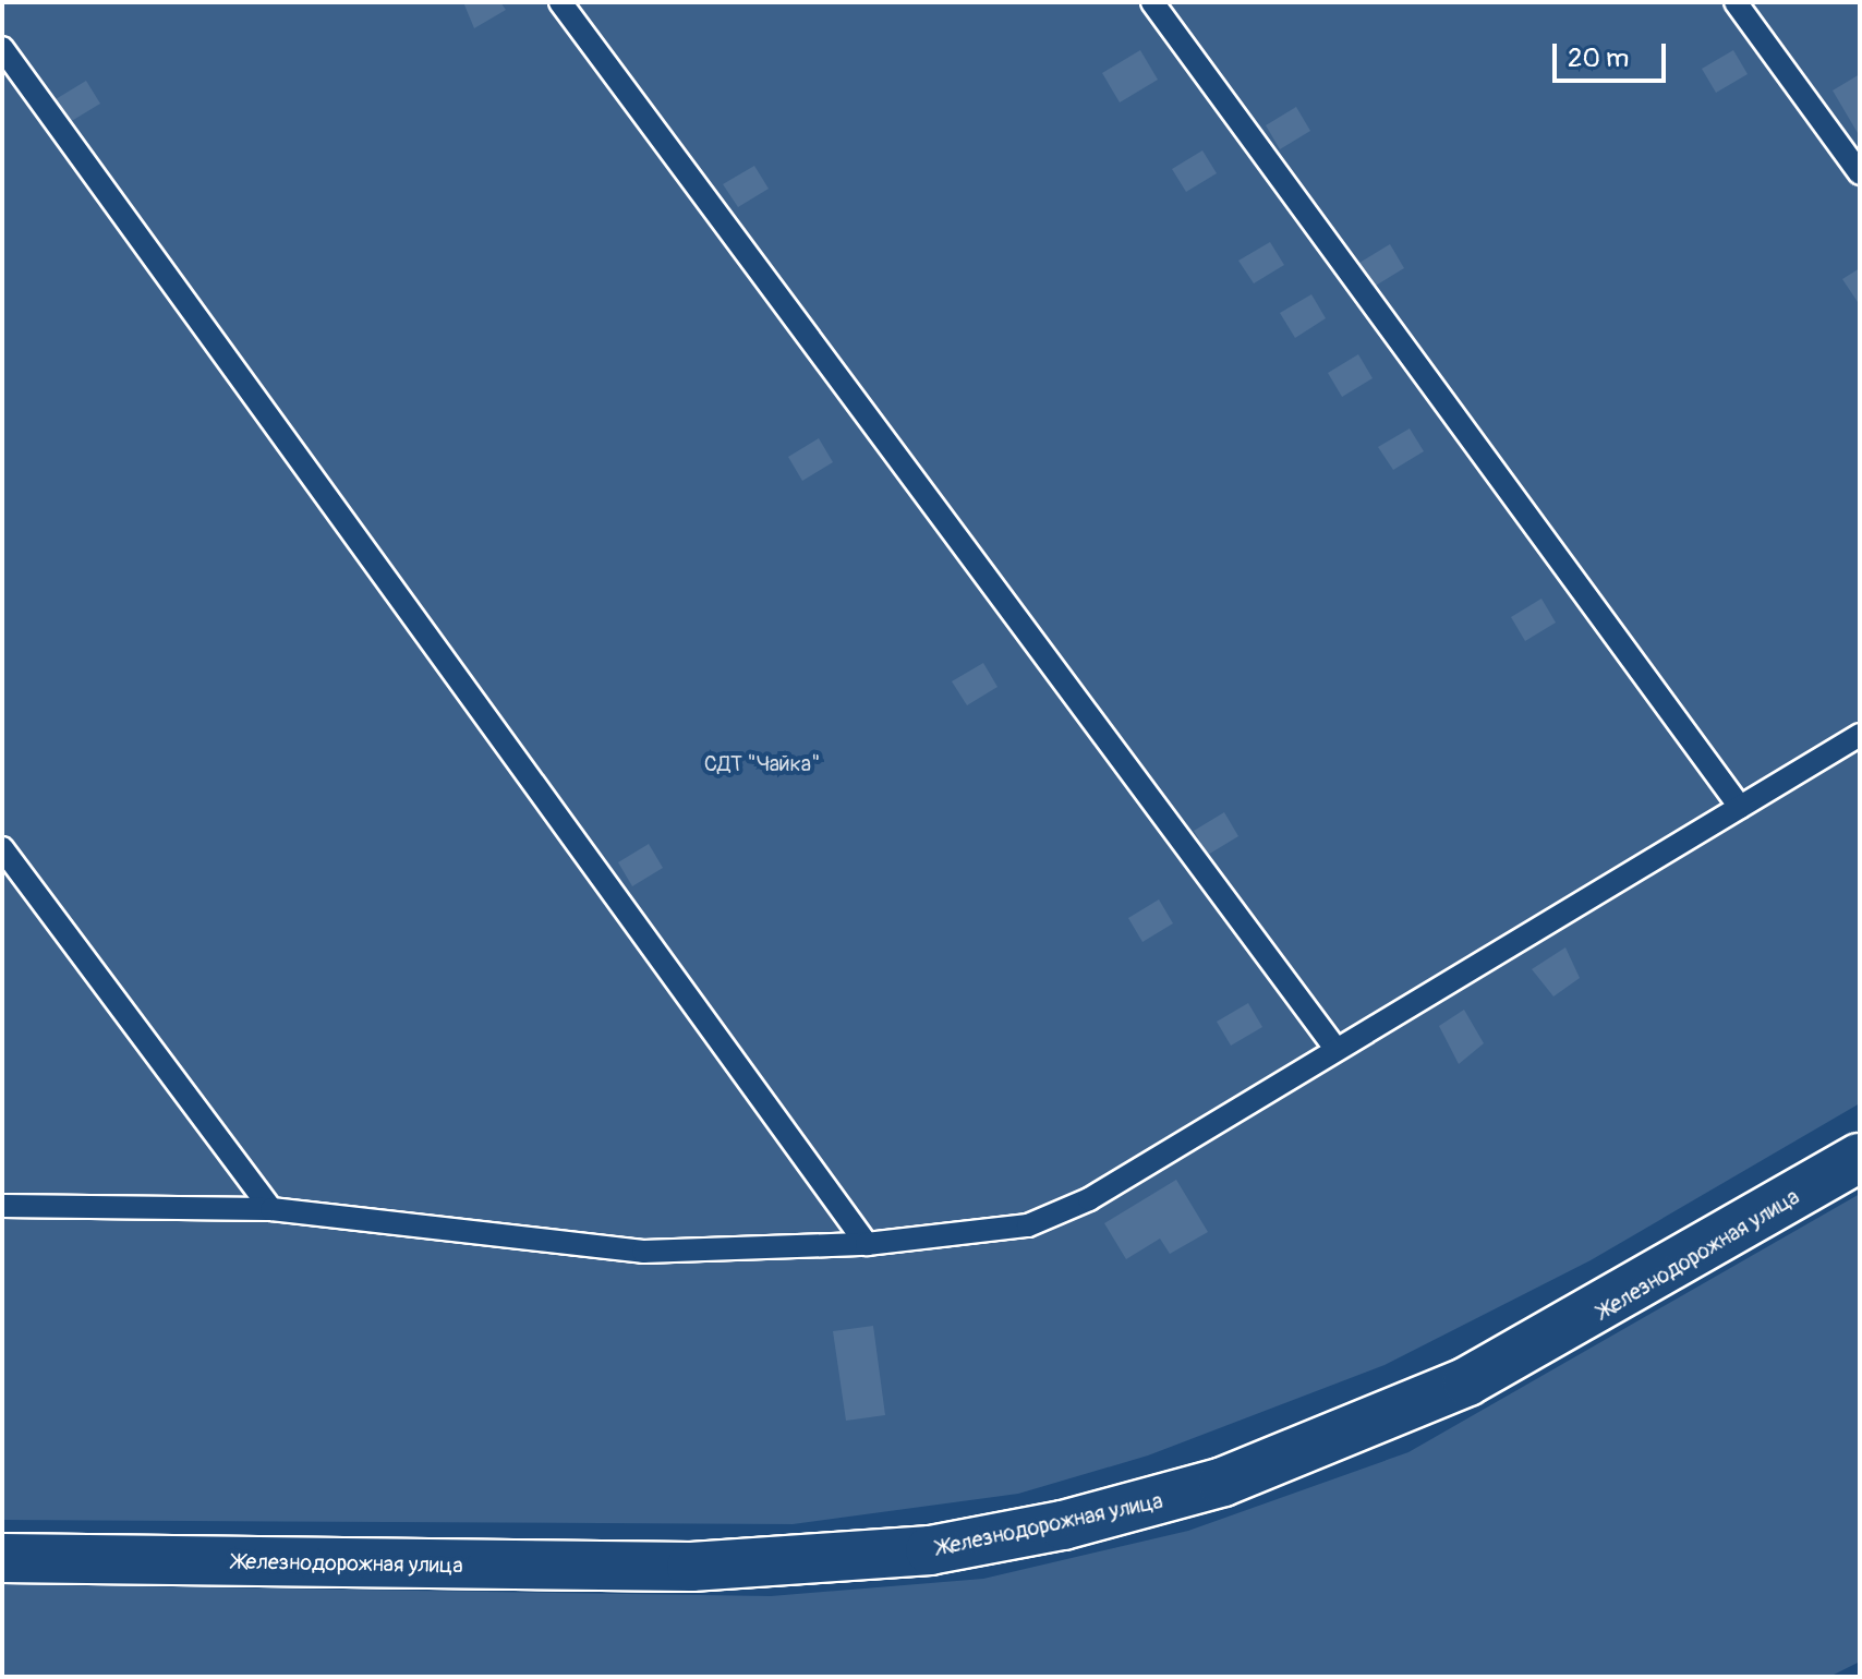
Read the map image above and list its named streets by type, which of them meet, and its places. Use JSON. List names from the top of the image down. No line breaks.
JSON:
{"streets":{"main road":["Железнодорожная улица"]},"parks":["СДТ \"Чайка\""],"scale_bar":"20 m"}
